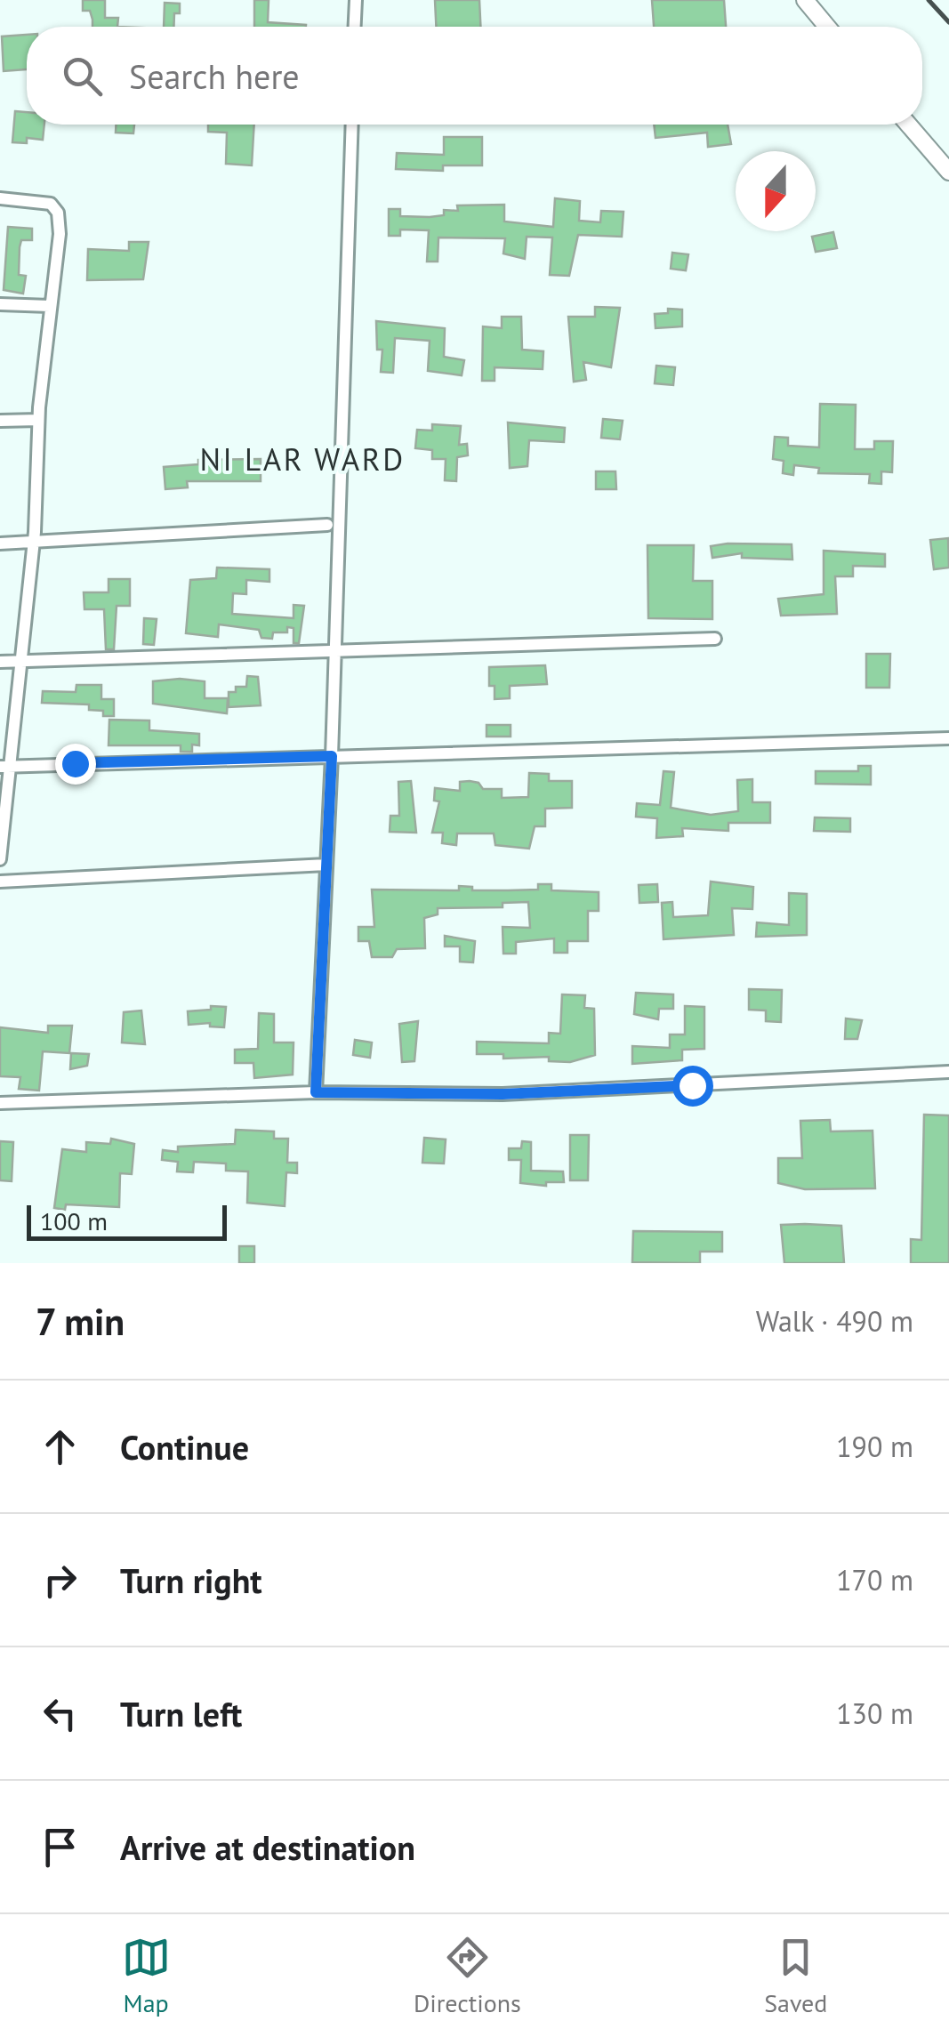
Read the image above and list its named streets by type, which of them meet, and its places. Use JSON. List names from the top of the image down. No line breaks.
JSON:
{"districts":["NI LAR WARD"],"scale_bar":"100 m","north":"bottom","page":{"search":"Search here","scale":"100 m","heading":["7 min","Walk · 490 m"],"list":[["Continue","190 m"],["Turn right","170 m"],["Turn left","130 m"],"Arrive at destination"],"nav":["Map","Directions","Saved"]}}
